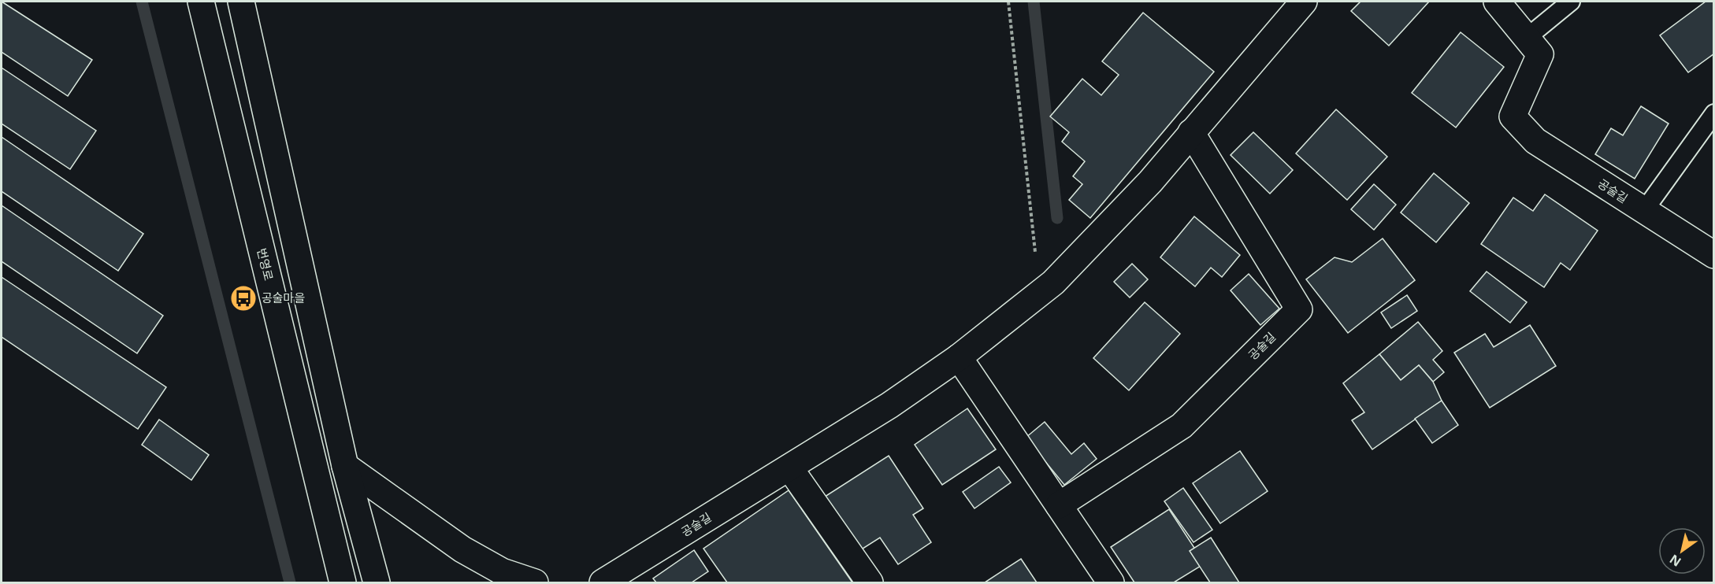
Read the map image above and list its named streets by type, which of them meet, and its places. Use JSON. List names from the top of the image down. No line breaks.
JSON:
{"streets":{"street":["공술길","번영로"]},"places":{"bus stop":["공술마을"]},"north":"bottom left"}
